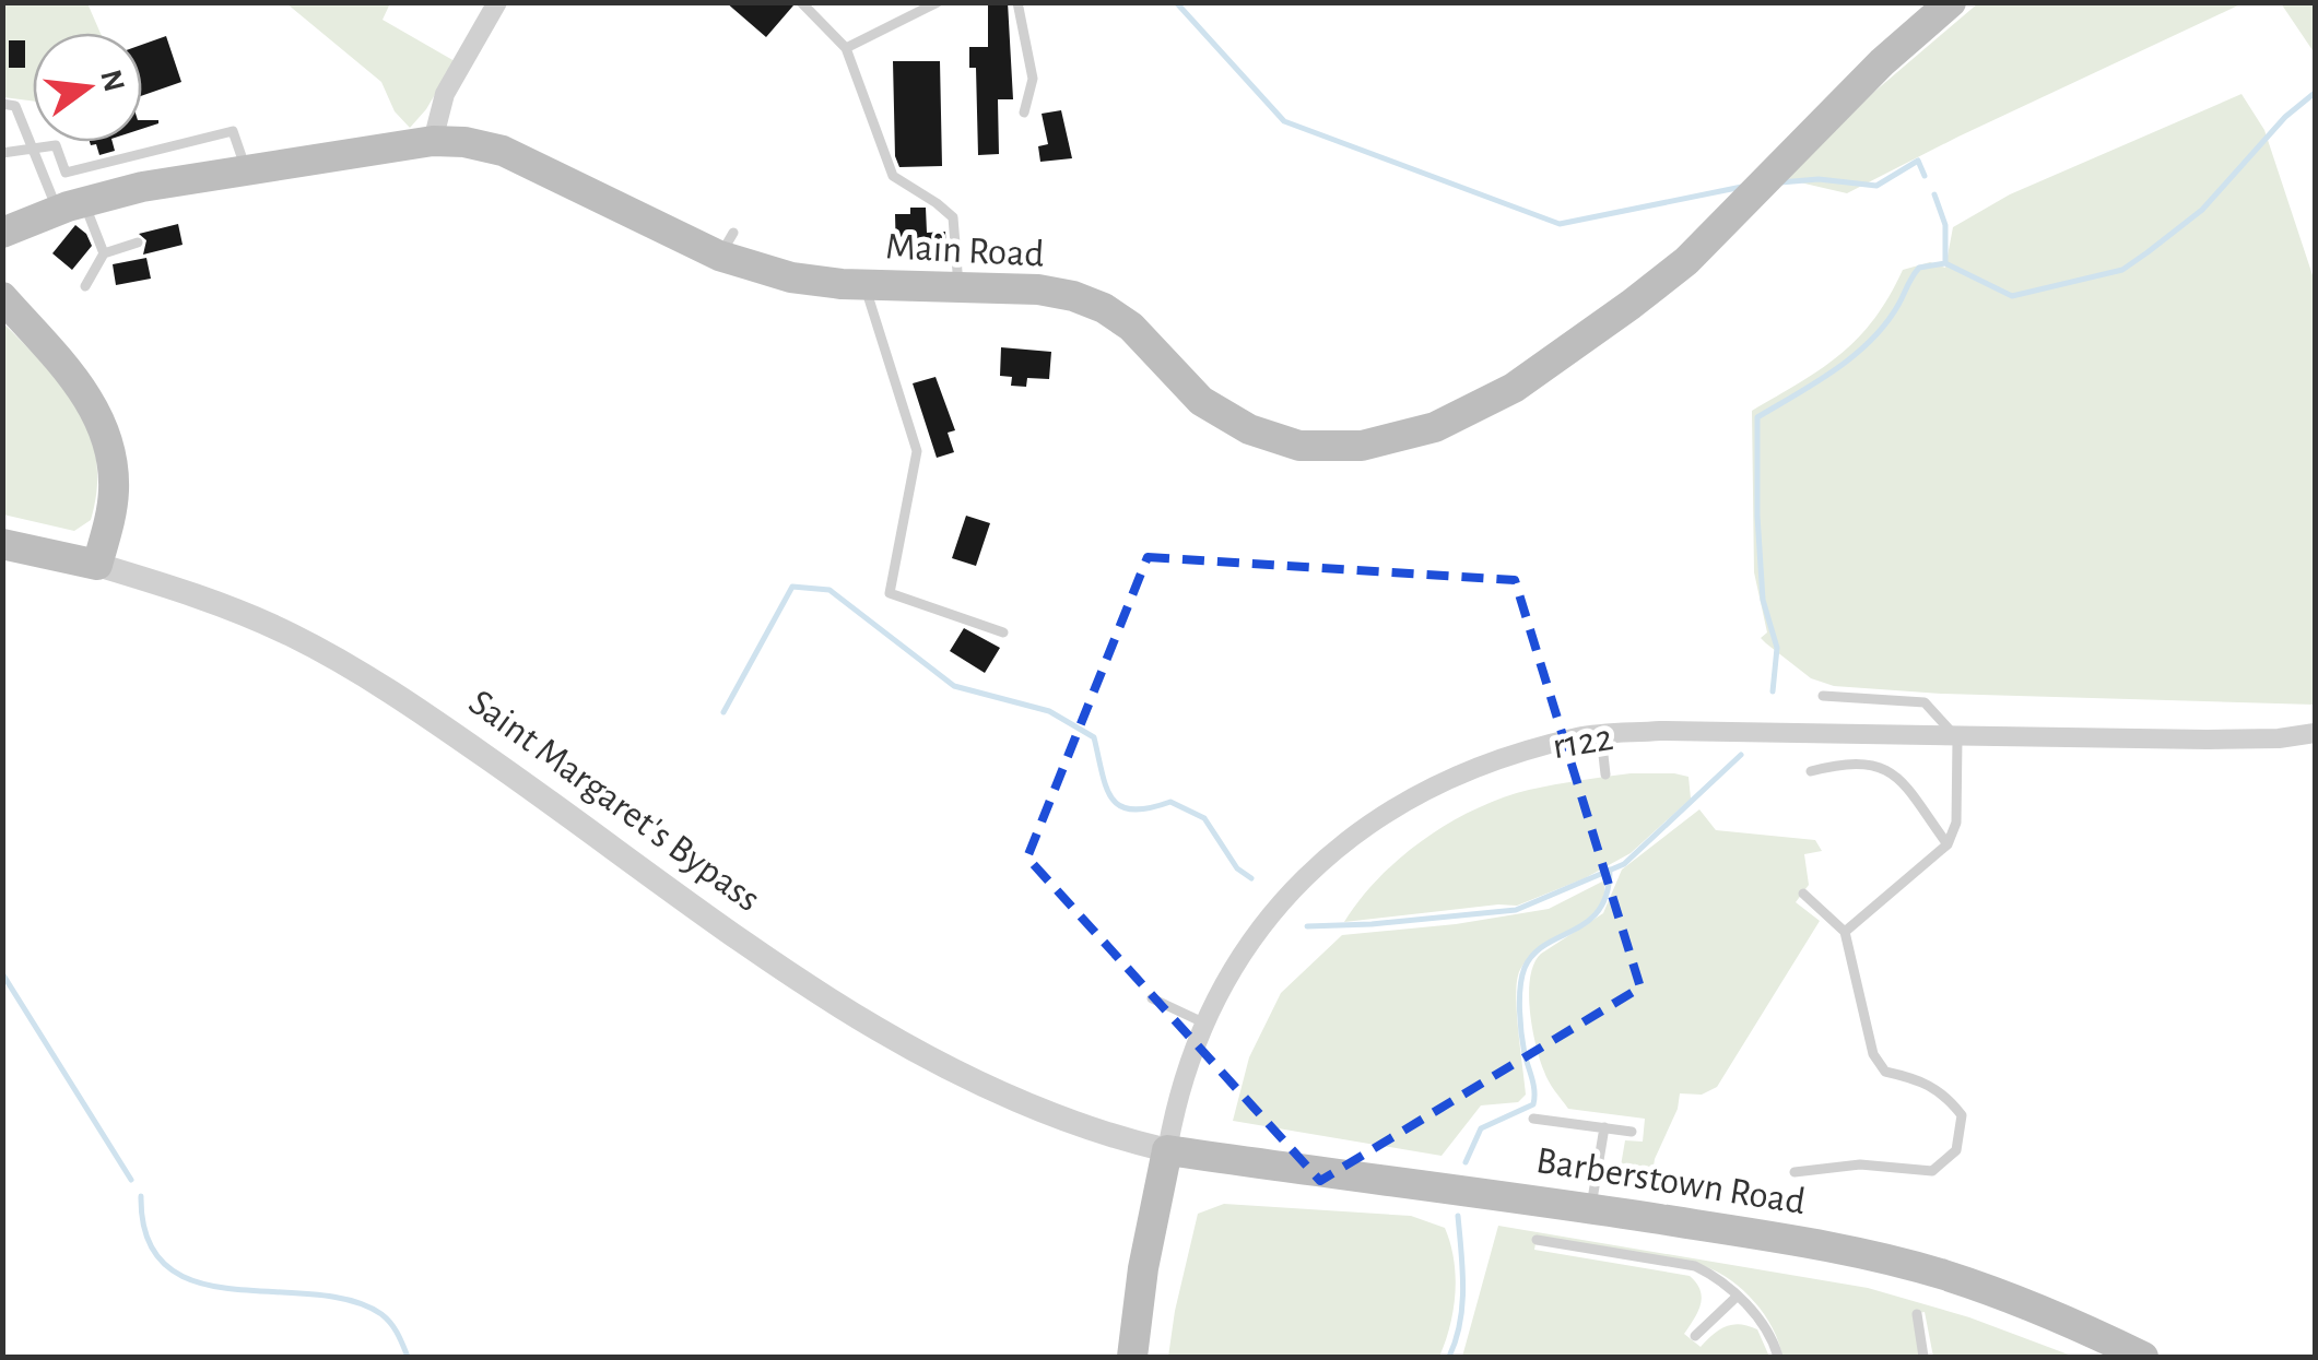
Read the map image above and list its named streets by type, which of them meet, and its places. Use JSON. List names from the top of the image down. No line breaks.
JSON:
{"streets":{"main road":["Main Road","Saint Margaret's Bypass","Barberstown Road"],"street":["r122"]},"crossings":[["r122","Saint Margaret's Bypass"],["r122","Barberstown Road"],["Saint Margaret's Bypass","Barberstown Road"]],"north":"right"}
